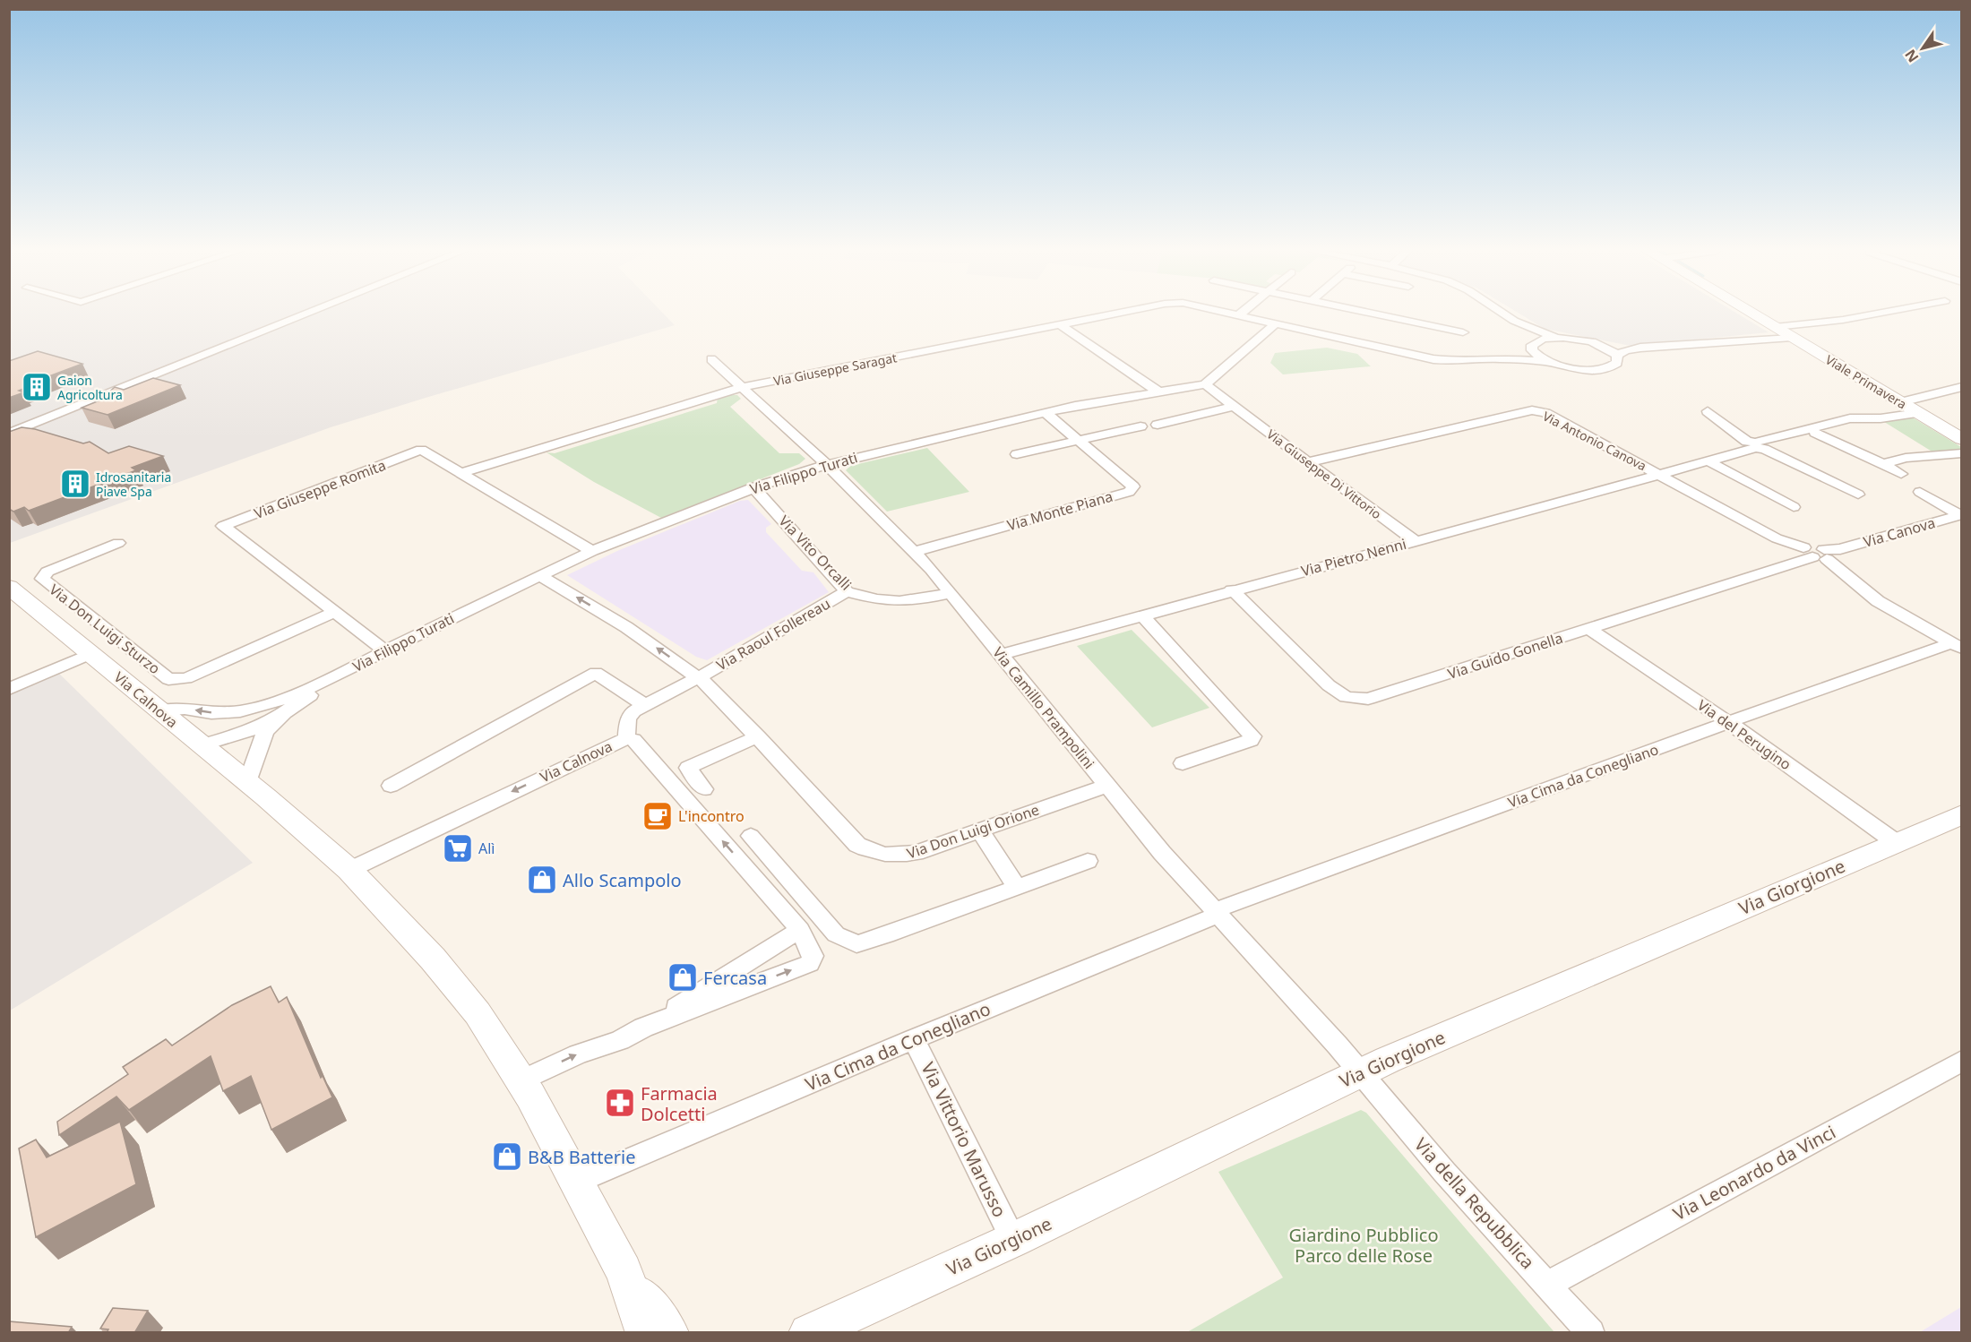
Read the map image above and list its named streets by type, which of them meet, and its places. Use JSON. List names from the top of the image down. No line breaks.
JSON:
{"streets":{"main road":["Viale Primavera","Via Calnova","Via Giorgione"],"street":["Via Giuseppe Saragat","Via Antonio Canova","Via Filippo Turati","Via Giuseppe Di Vittorio","Via Giuseppe Romita","Via Monte Piana","Via Canova","Via Vito Orcalli","Via Pietro Nenni","Via Don Luigi Sturzo","Via Raoul Follereau","Via Guido Gonella","Via Camillo Prampolini","Via del Perugino","Via Cima da Conegliano","Via Don Luigi Orione","Via Vittorio Marusso","Via Leonardo da Vinci","Via della Repubblica"]},"crossings":[["Via Giuseppe Saragat","Via Giuseppe Romita"],["Via Giuseppe Saragat","Via Camillo Prampolini"],["Via Antonio Canova","Via Giuseppe Di Vittorio"],["Via Antonio Canova","Via Canova"],["Via Antonio Canova","Via Pietro Nenni"],["Via Antonio Canova","Via Guido Gonella"],["Via Antonio Canova","Via Cima da Conegliano"],["Via Filippo Turati","Via Giuseppe Di Vittorio"],["Via Filippo Turati","Via Giuseppe Romita"],["Via Filippo Turati","Via Monte Piana"],["Via Filippo Turati","Via Vito Orcalli"],["Via Filippo Turati","Via Calnova"],["Via Filippo Turati","Via Camillo Prampolini"],["Via Filippo Turati","Via Don Luigi Orione"],["Via Giuseppe Di Vittorio","Via Pietro Nenni"],["Via Giuseppe Romita","Via Don Luigi Sturzo"],["Via Monte Piana","Via Camillo Prampolini"],["Via Canova","Via Guido Gonella"],["Via Vito Orcalli","Via Raoul Follereau"],["Via Vito Orcalli","Via Camillo Prampolini"],["Via Pietro Nenni","Via Guido Gonella"],["Via Pietro Nenni","Via Camillo Prampolini"],["Via Raoul Follereau","Via Don Luigi Orione"],["Via Guido Gonella","Via del Perugino"],["Via Calnova","Via Cima da Conegliano"],["Via Camillo Prampolini","Via Cima da Conegliano"],["Via Camillo Prampolini","Via Don Luigi Orione"],["Via Camillo Prampolini","Via Giorgione"],["Via Camillo Prampolini","Via della Repubblica"],["Via del Perugino","Via Cima da Conegliano"],["Via del Perugino","Via Giorgione"],["Via Cima da Conegliano","Via Vittorio Marusso"],["Via Giorgione","Via Vittorio Marusso"],["Via Giorgione","Via della Repubblica"],["Via Leonardo da Vinci","Via della Repubblica"]],"parks":["Giardino Pubblico Parco delle Rose"],"places":{"building":["Gaion Agricoltura","Idrosanitaria Piave Spa"],"cafe":["L'incontro"],"supermarket":["Alì"],"shop":["Allo Scampolo","Fercasa","B&B Batterie"],"pharmacy":["Farmacia Dolcetti"]},"north":"bottom left"}
